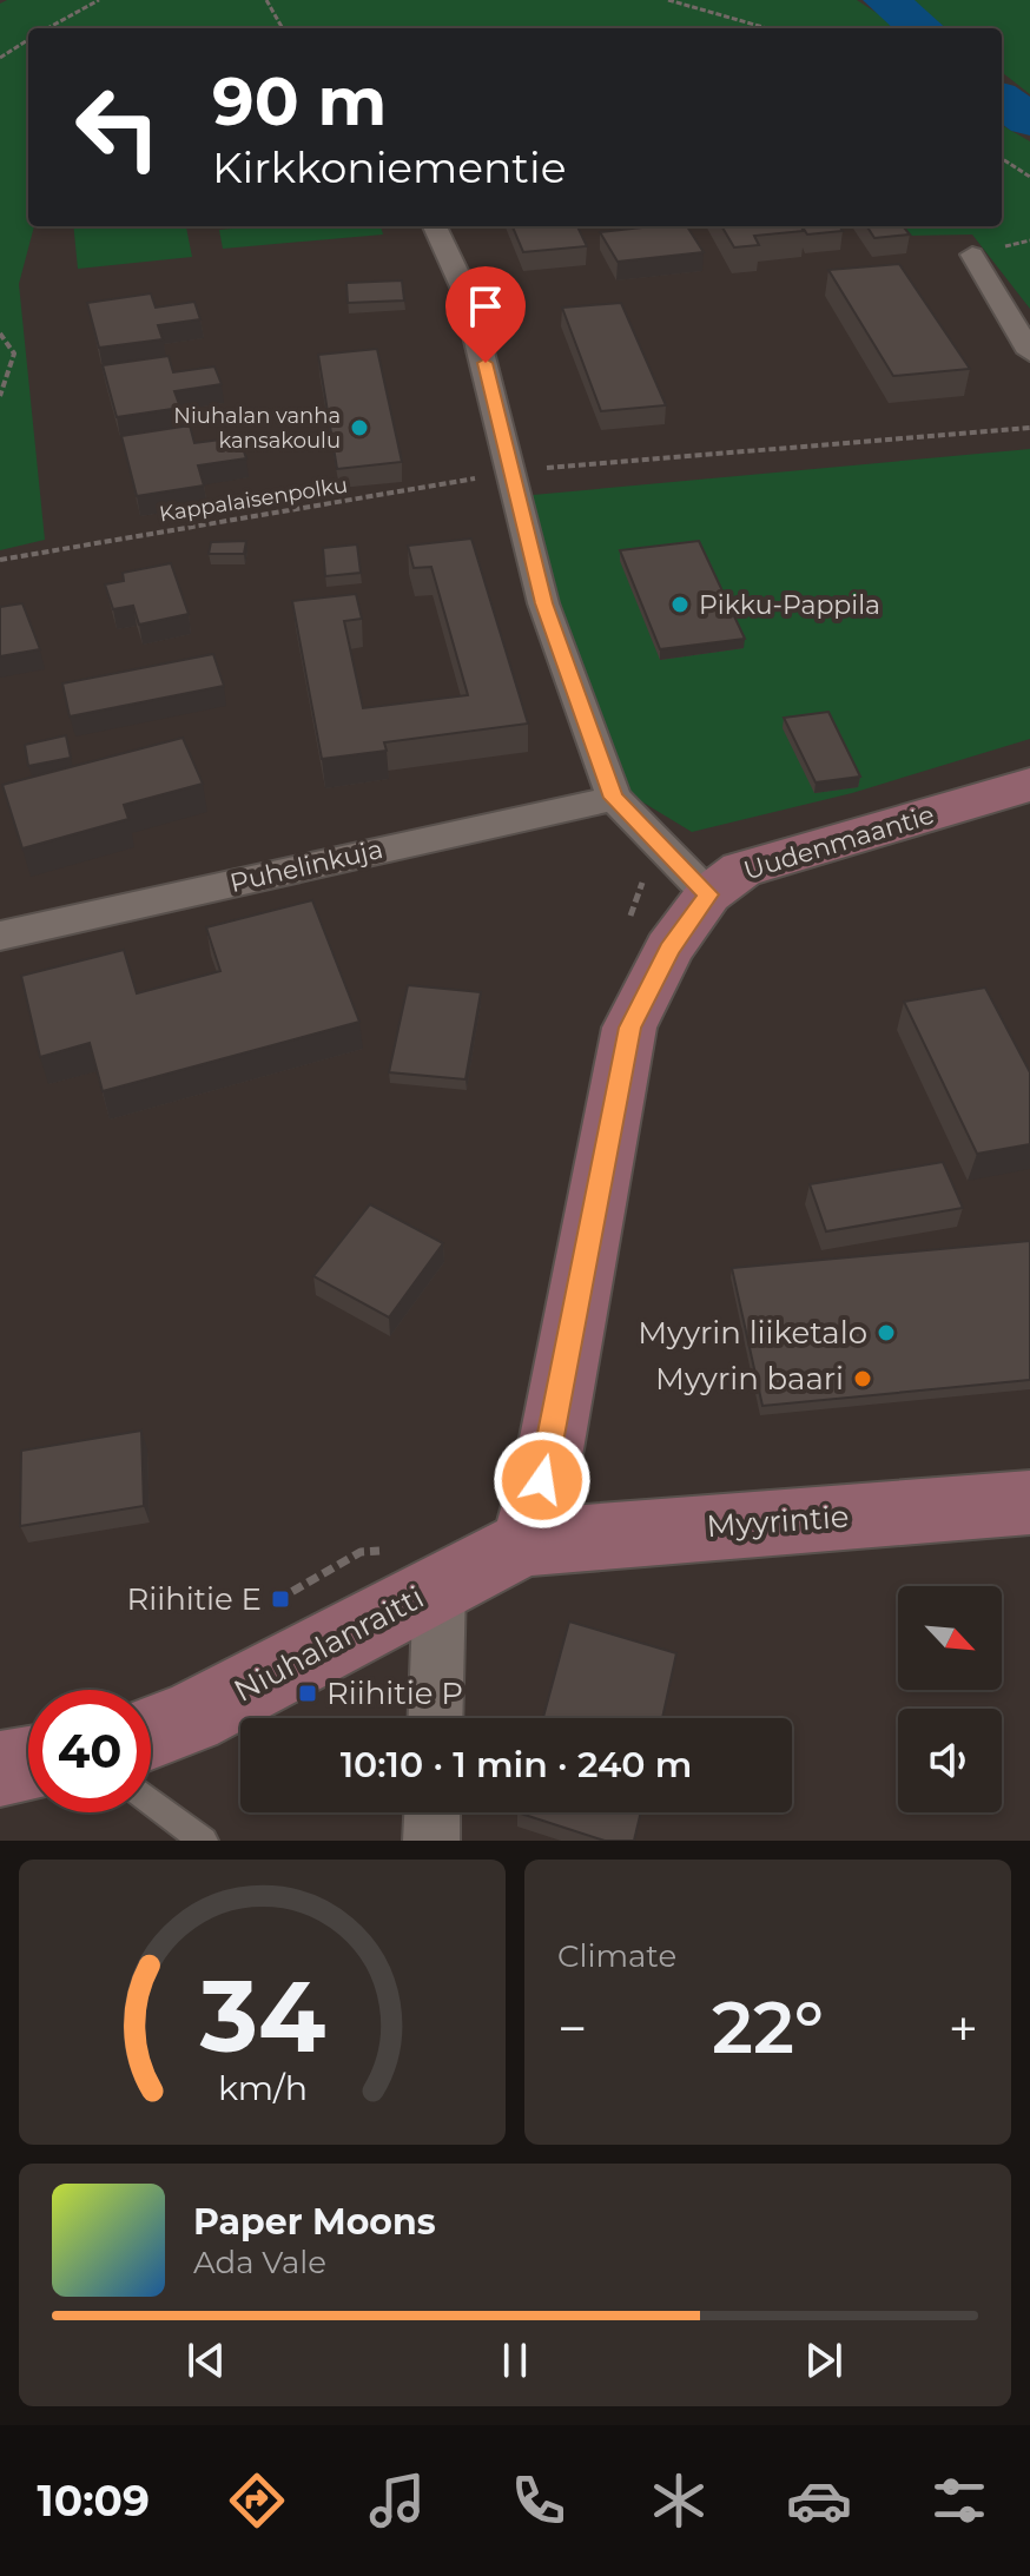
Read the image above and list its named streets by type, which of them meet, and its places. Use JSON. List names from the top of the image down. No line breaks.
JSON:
{"streets":{"street":["Uudenmaantie","Puhelinkuja","Myyrintie","Niuhalanraitti"],"path":["Kappalaisenpolku"]},"crossings":[["Uudenmaantie","Myyrintie"],["Uudenmaantie","Niuhalanraitti"],["Myyrintie","Niuhalanraitti"]],"places":{"other":["Niuhalan vanha kansakoulu","Pikku-Pappila","Myyrin liiketalo","Myyrin baari"],"transit":["Riihitie E","Riihitie P"]},"north":"bottom right","page":{"turn":["90 m","Kirkkoniementie"],"limit":"40","trip":"10:10 · 1 min · 240 m","tile":"Climate","heat":["−","22°","+"],"song":["Paper Moons","Ada Vale"],"tabs":"10:09","gauge":["34","km/h"]}}
